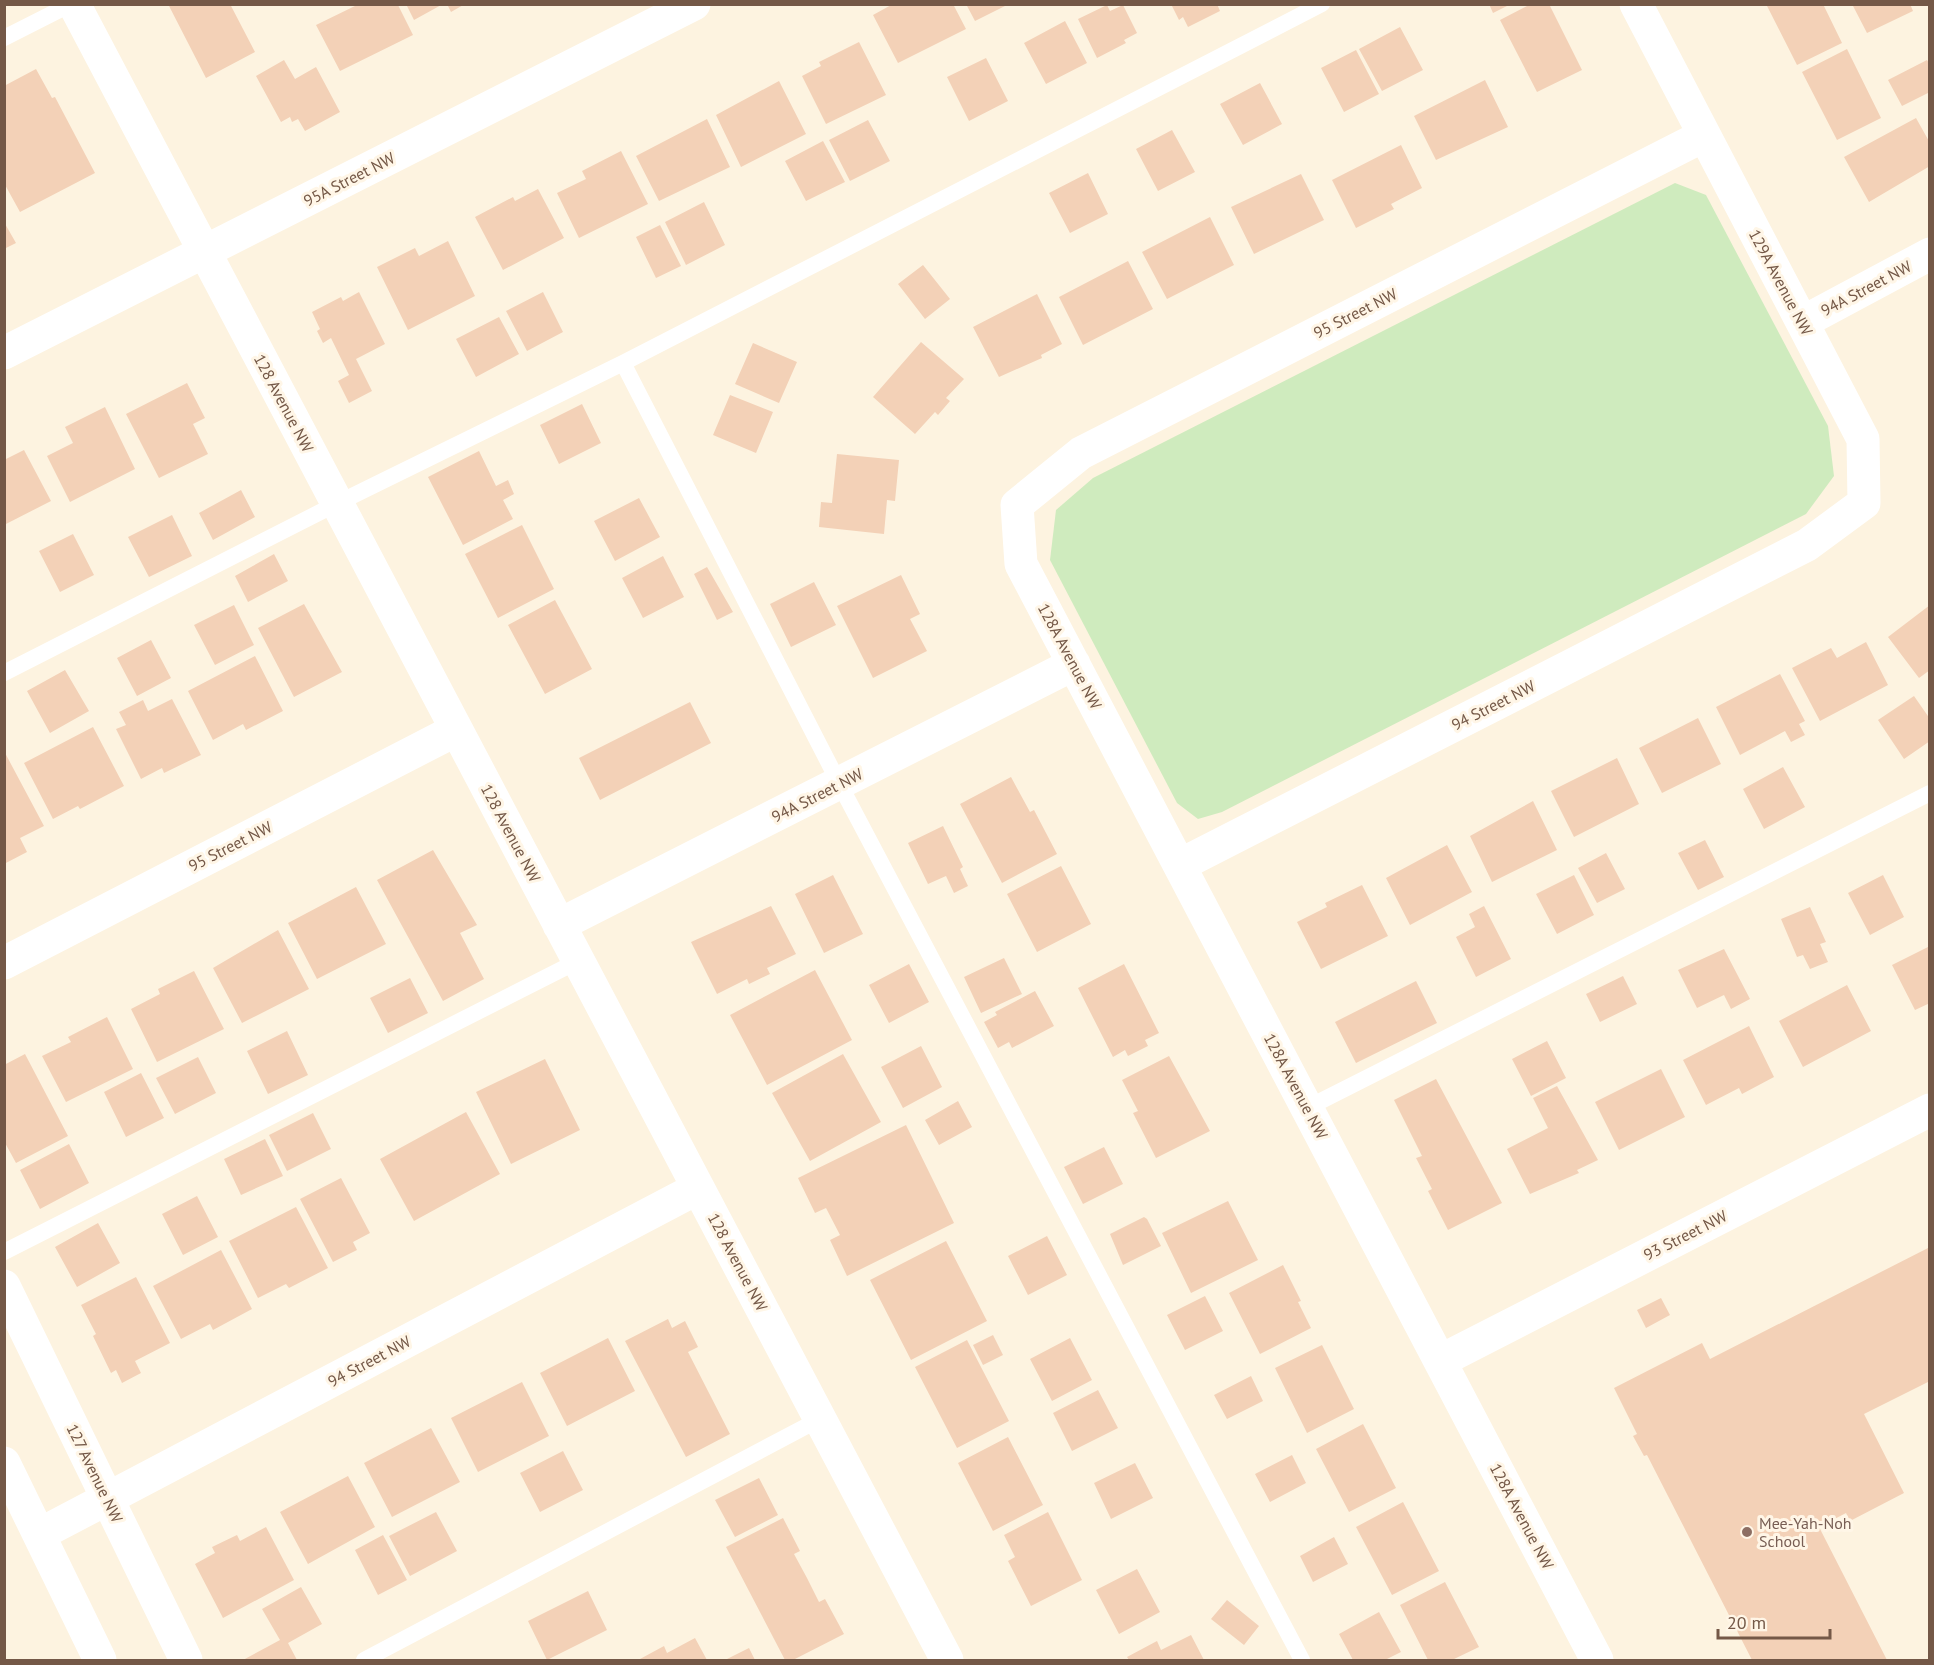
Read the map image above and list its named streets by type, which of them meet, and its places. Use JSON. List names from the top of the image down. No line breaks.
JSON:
{"streets":{"street":["95A Street NW","129A Avenue NW","94A Street NW","95 Street NW","128 Avenue NW","128A Avenue NW","94 Street NW","93 Street NW","127 Avenue NW"]},"crossings":[["95A Street NW","128 Avenue NW"],["129A Avenue NW","94A Street NW"],["129A Avenue NW","95 Street NW"],["129A Avenue NW","94 Street NW"],["94A Street NW","128 Avenue NW"],["94A Street NW","128A Avenue NW"],["95 Street NW","128 Avenue NW"],["95 Street NW","128A Avenue NW"],["128 Avenue NW","94 Street NW"],["128A Avenue NW","94 Street NW"],["128A Avenue NW","93 Street NW"],["94 Street NW","127 Avenue NW"]],"places":["Mee-Yah-Noh School"],"scale_bar":"20 m"}
